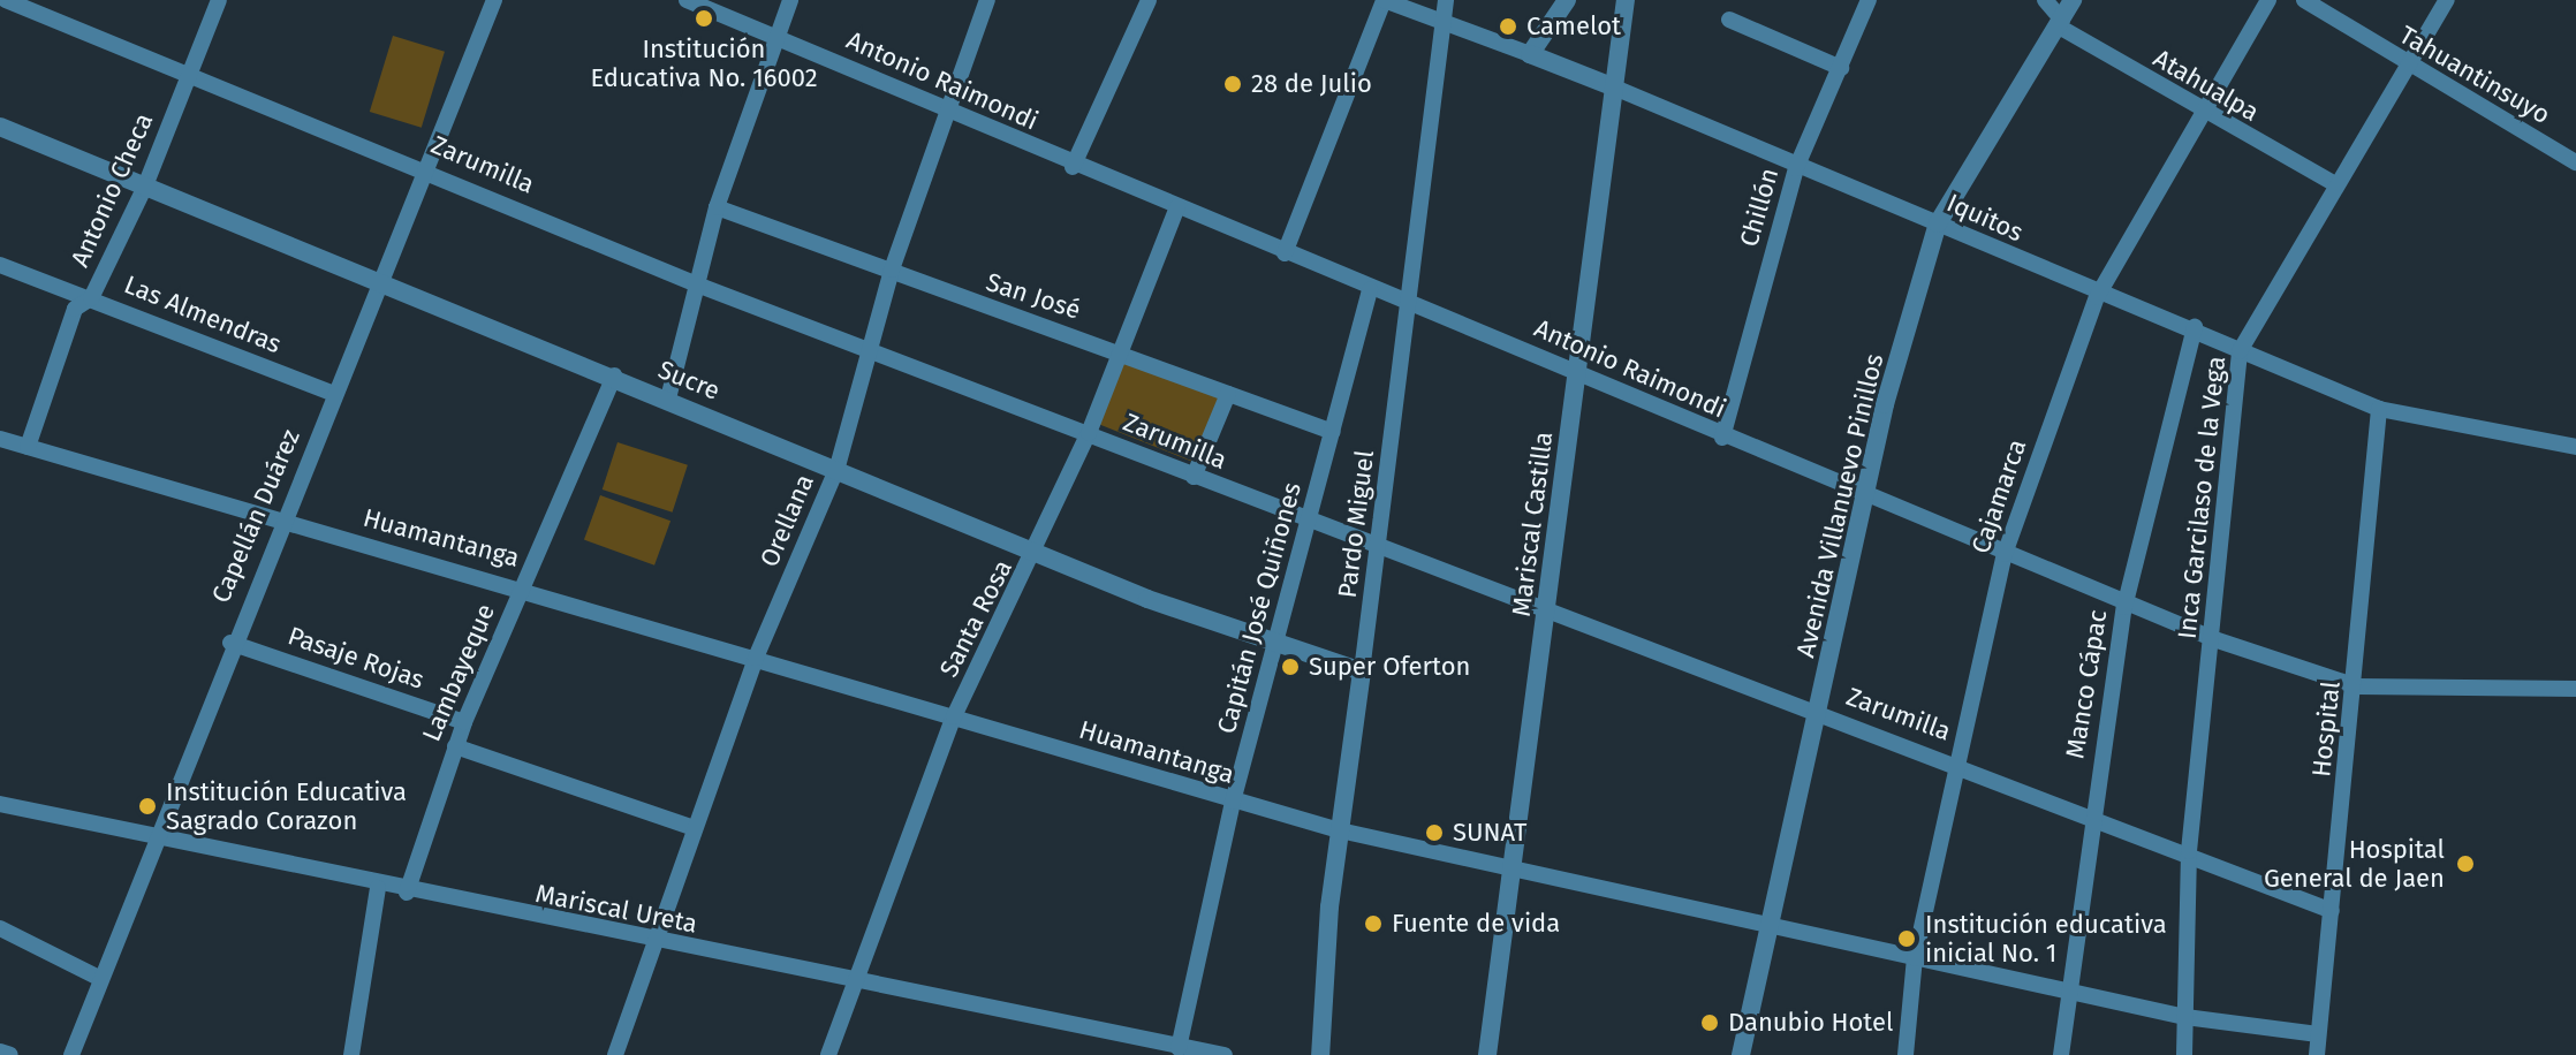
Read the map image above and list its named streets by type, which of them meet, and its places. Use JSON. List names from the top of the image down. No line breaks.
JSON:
{"streets":{"street":["Tahuantinsuyo","Antonio Raimondi","Atahualpa","Zarumilla","Antonio Checa","Chillón","Iquitos","San José","Las Almendras","Sucre","Cajamarca","Inca Garcilaso de la Vega","Avenida Villanuevo Pinillos","Capellán Duárez","Orellana","Pardo Miguel","Mariscal Castilla","Huamantanga","Capitán José Quiñones","Santa Rosa","Pasaje Rojas","Lambayeque","Manco Cápac","Hospital","Mariscal Ureta"]},"crossings":[["Tahuantinsuyo","Inca Garcilaso de la Vega"],["Antonio Raimondi","Chillón"],["Antonio Raimondi","Cajamarca"],["Antonio Raimondi","Inca Garcilaso de la Vega"],["Antonio Raimondi","Avenida Villanuevo Pinillos"],["Antonio Raimondi","Orellana"],["Antonio Raimondi","Pardo Miguel"],["Antonio Raimondi","Mariscal Castilla"],["Antonio Raimondi","Capitán José Quiñones"],["Antonio Raimondi","Santa Rosa"],["Antonio Raimondi","Manco Cápac"],["Antonio Raimondi","Hospital"],["Atahualpa","Cajamarca"],["Atahualpa","Inca Garcilaso de la Vega"],["Atahualpa","Avenida Villanuevo Pinillos"],["Zarumilla","Antonio Checa"],["Zarumilla","Cajamarca"],["Zarumilla","Inca Garcilaso de la Vega"],["Zarumilla","Avenida Villanuevo Pinillos"],["Zarumilla","Capellán Duárez"],["Zarumilla","Orellana"],["Zarumilla","Pardo Miguel"],["Zarumilla","Mariscal Castilla"],["Zarumilla","Capitán José Quiñones"],["Zarumilla","Santa Rosa"],["Zarumilla","Manco Cápac"],["Zarumilla","Hospital"],["Antonio Checa","Las Almendras"],["Antonio Checa","Sucre"],["Antonio Checa","Huamantanga"],["Chillón","Iquitos"],["Iquitos","Cajamarca"],["Iquitos","Inca Garcilaso de la Vega"],["Iquitos","Avenida Villanuevo Pinillos"],["Iquitos","Pardo Miguel"],["Iquitos","Mariscal Castilla"],["Iquitos","Manco Cápac"],["Iquitos","Hospital"],["San José","Orellana"],["San José","Capitán José Quiñones"],["San José","Santa Rosa"],["Las Almendras","Capellán Duárez"],["Sucre","Capellán Duárez"],["Sucre","Orellana"],["Sucre","Pardo Miguel"],["Sucre","Capitán José Quiñones"],["Sucre","Santa Rosa"],["Sucre","Lambayeque"],["Cajamarca","Huamantanga"],["Inca Garcilaso de la Vega","Huamantanga"],["Avenida Villanuevo Pinillos","Huamantanga"],["Capellán Duárez","Huamantanga"],["Capellán Duárez","Pasaje Rojas"],["Capellán Duárez","Mariscal Ureta"],["Orellana","Huamantanga"],["Orellana","Mariscal Ureta"],["Pardo Miguel","Huamantanga"],["Mariscal Castilla","Huamantanga"],["Huamantanga","Capitán José Quiñones"],["Huamantanga","Santa Rosa"],["Huamantanga","Lambayeque"],["Huamantanga","Manco Cápac"],["Huamantanga","Hospital"],["Capitán José Quiñones","Mariscal Ureta"],["Santa Rosa","Mariscal Ureta"],["Pasaje Rojas","Lambayeque"],["Lambayeque","Mariscal Ureta"]],"places":["Institución Educativa No. 16002","Camelot","28 de Julio","Super Oferton","Institución Educativa Sagrado Corazon","SUNAT","Hospital General de Jaen","Fuente de vida","Institución educativa inicial No. 1","Danubio Hotel"]}
